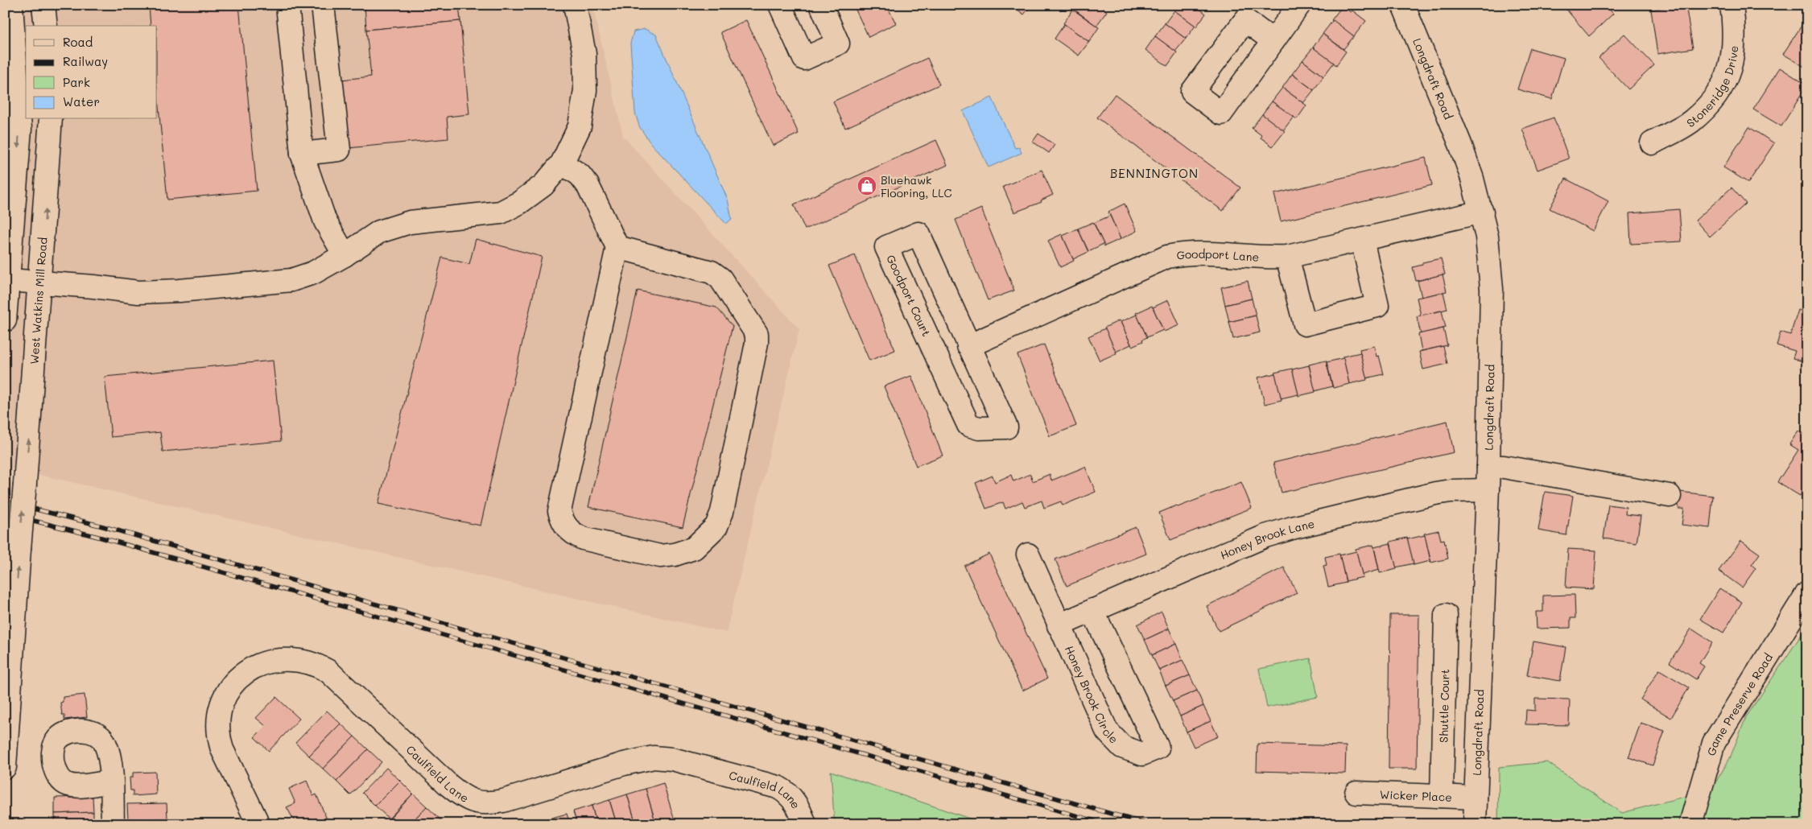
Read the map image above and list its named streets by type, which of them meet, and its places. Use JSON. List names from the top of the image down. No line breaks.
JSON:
{"streets":{"street":["Longdraft Road","Stoneridge Drive","Goodport Lane","Goodport Court","West Watkins Mill Road","Honey Brook Lane","Honey Brook Circle","Game Preserve Road","Shuttle Court","Caulfield Lane","Wicker Place"]},"crossings":[["Longdraft Road","Goodport Lane"],["Longdraft Road","Honey Brook Lane"],["Longdraft Road","Wicker Place"],["Goodport Lane","Goodport Court"],["Honey Brook Lane","Honey Brook Circle"],["Shuttle Court","Wicker Place"]],"districts":["BENNINGTON"],"places":{"shop":["Bluehawk Flooring, LLC"]},"legend":["Road","Railway","Park","Water"]}
